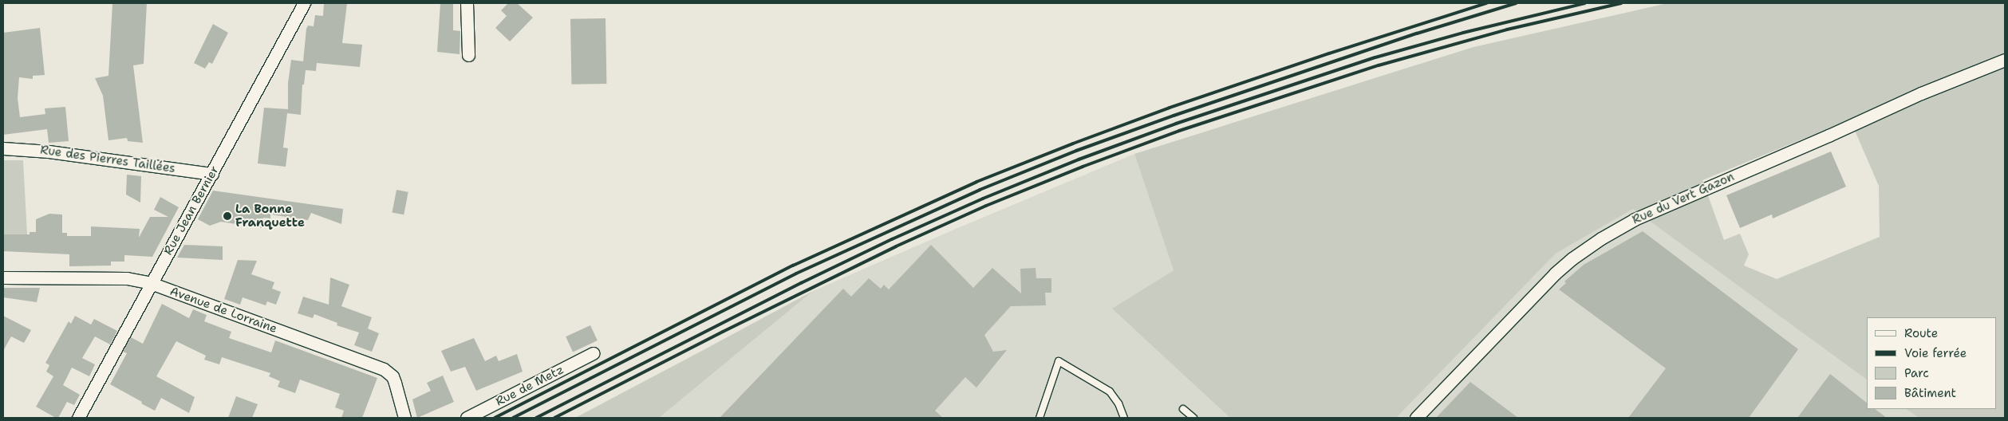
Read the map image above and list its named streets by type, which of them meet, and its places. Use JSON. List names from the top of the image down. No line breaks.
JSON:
{"streets":{"street":["Rue des Pierres Taillées","Rue du Vert Gazon","Rue Jean Bernier","Avenue de Lorraine","Rue de Metz"]},"crossings":[["Rue des Pierres Taillées","Rue Jean Bernier"],["Rue Jean Bernier","Avenue de Lorraine"]],"places":["La Bonne Franquette"],"legend":["Route","Voie ferrée","Parc","Bâtiment"]}
